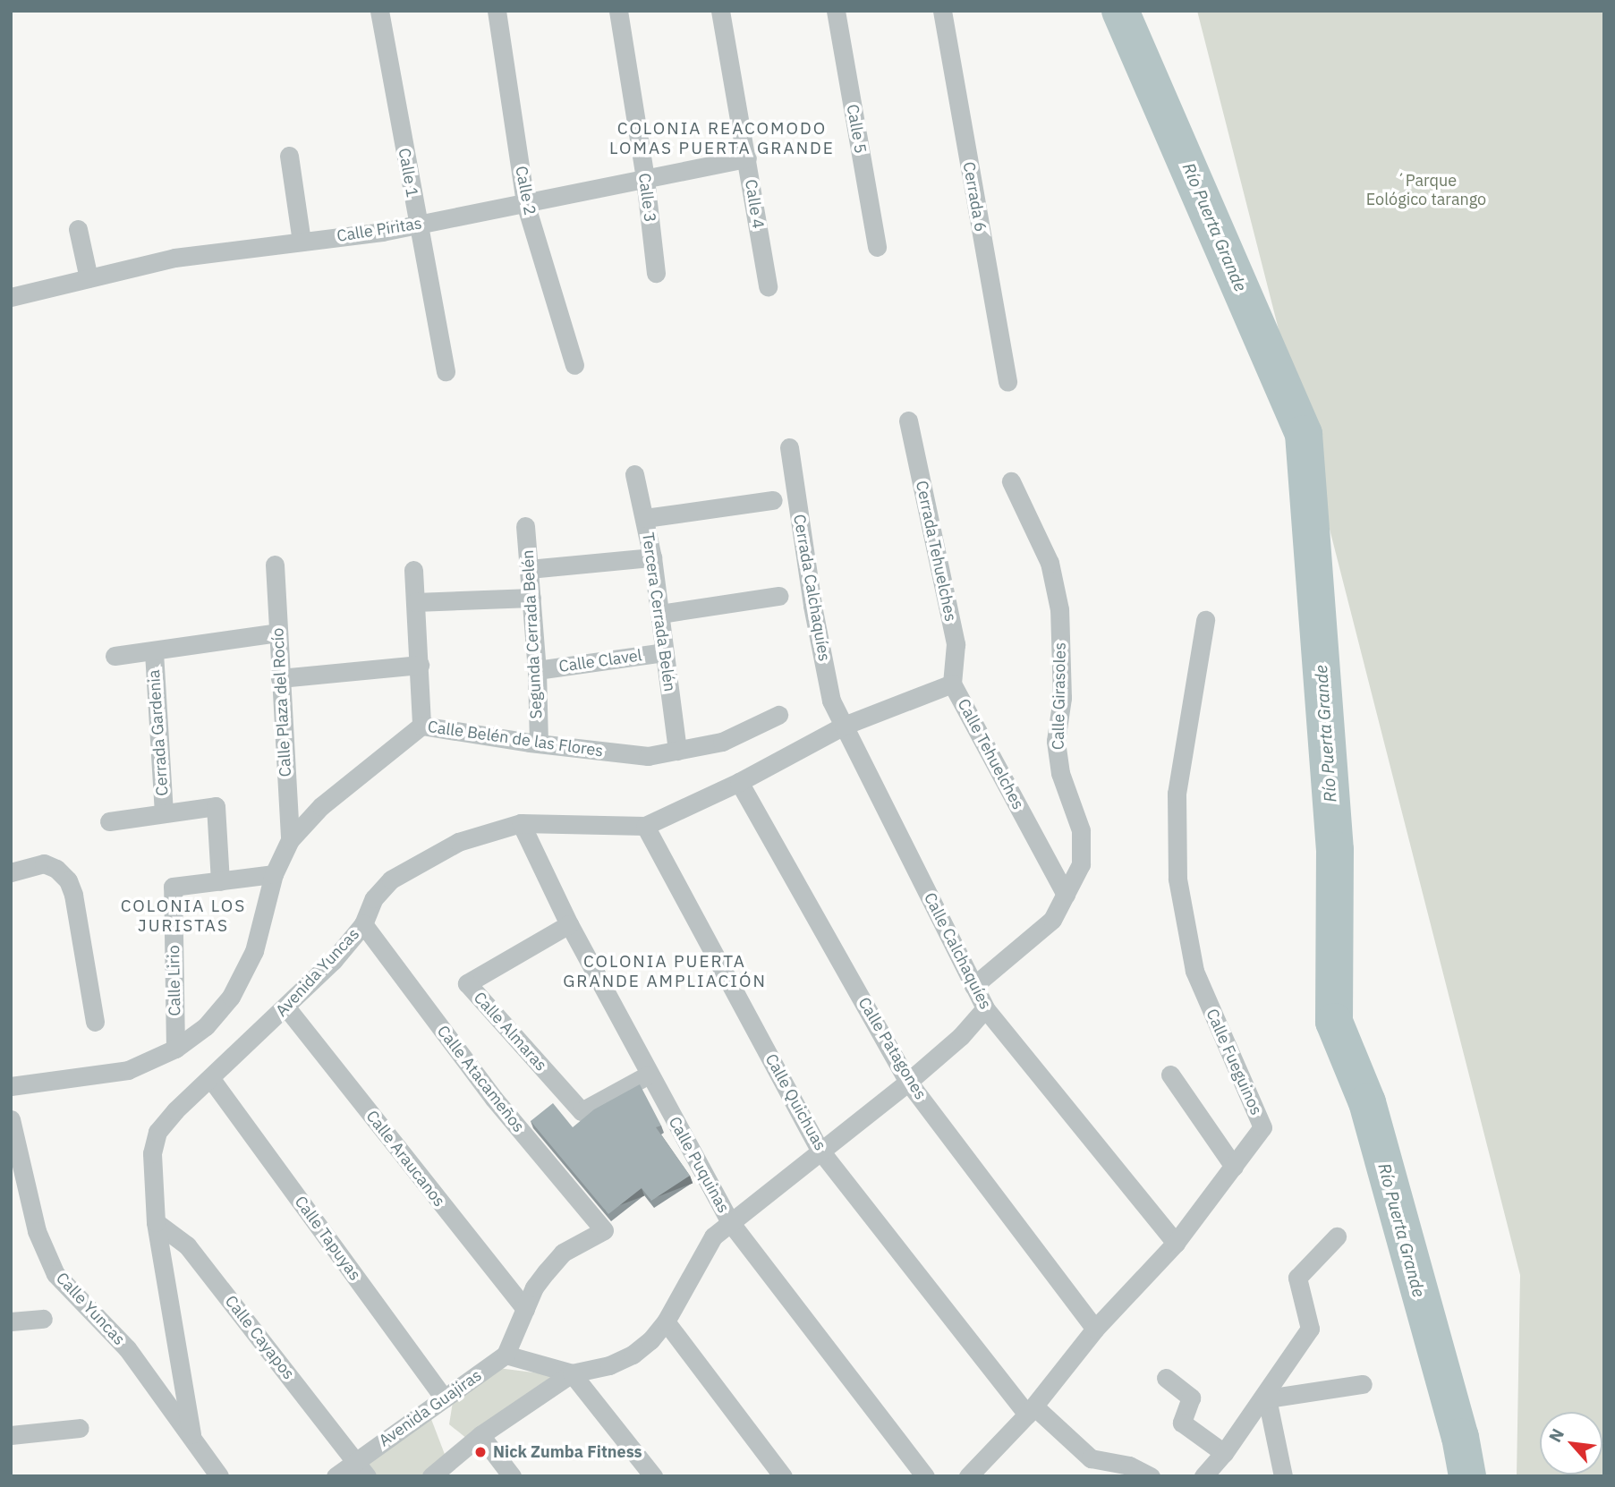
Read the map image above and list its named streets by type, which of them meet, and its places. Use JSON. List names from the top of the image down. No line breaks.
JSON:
{"streets":{"street":["Calle 5","Calle 1","Calle 2","Cerrada 6","Calle 3","Calle 4","Calle Piritas","Cerrada Tehuelches","Cerrada Calchaquíes","Tercera Cerrada Belén","Segunda Cerrada Belén","Calle Clavel","Calle Girasoles","Calle Plaza del Rocío","Cerrada Gardenia","Calle Belén de las Flores","Calle Tehuelches","Calle Calchaquíes","Avenida Yuncas","Calle Lirio","Calle Almaras","Calle Patagones","Calle Fueguinos","Calle Atacameños","Calle Quichuas","Calle Araucanos","Calle Puquinas","Calle Tapuyas","Calle Yuncas","Calle Cayapos","Avenida Guajiras"]},"crossings":[["Calle 1","Calle Piritas"],["Calle 2","Calle Piritas"],["Calle 3","Calle Piritas"],["Calle 4","Calle Piritas"],["Cerrada Tehuelches","Calle Tehuelches"],["Cerrada Calchaquíes","Calle Tehuelches"],["Cerrada Calchaquíes","Calle Calchaquíes"],["Cerrada Calchaquíes","Avenida Yuncas"],["Tercera Cerrada Belén","Calle Clavel"],["Tercera Cerrada Belén","Calle Belén de las Flores"],["Segunda Cerrada Belén","Calle Clavel"],["Segunda Cerrada Belén","Calle Belén de las Flores"],["Calle Girasoles","Calle Tehuelches"],["Calle Girasoles","Calle Calchaquíes"],["Calle Plaza del Rocío","Cerrada Gardenia"],["Calle Plaza del Rocío","Calle Belén de las Flores"],["Calle Belén de las Flores","Calle Lirio"],["Calle Tehuelches","Calle Calchaquíes"],["Calle Tehuelches","Avenida Yuncas"],["Calle Calchaquíes","Avenida Yuncas"],["Calle Calchaquíes","Calle Fueguinos"],["Avenida Yuncas","Calle Patagones"],["Avenida Yuncas","Calle Atacameños"],["Avenida Yuncas","Calle Quichuas"],["Avenida Yuncas","Calle Araucanos"],["Avenida Yuncas","Calle Puquinas"],["Avenida Yuncas","Calle Tapuyas"],["Avenida Yuncas","Calle Yuncas"],["Avenida Yuncas","Calle Cayapos"],["Calle Almaras","Calle Puquinas"],["Calle Patagones","Calle Fueguinos"],["Calle Fueguinos","Calle Quichuas"],["Calle Atacameños","Calle Araucanos"],["Calle Tapuyas","Avenida Guajiras"],["Calle Cayapos","Avenida Guajiras"]],"districts":["COLONIA REACOMODO LOMAS PUERTA GRANDE","COLONIA LOS JURISTAS","COLONIA PUERTA GRANDE AMPLIACIÓN"],"water":["Río Puerta Grande"],"parks":["´Parque Eológico tarango"],"places":["Nick Zumba Fitness"],"north":"top left"}
